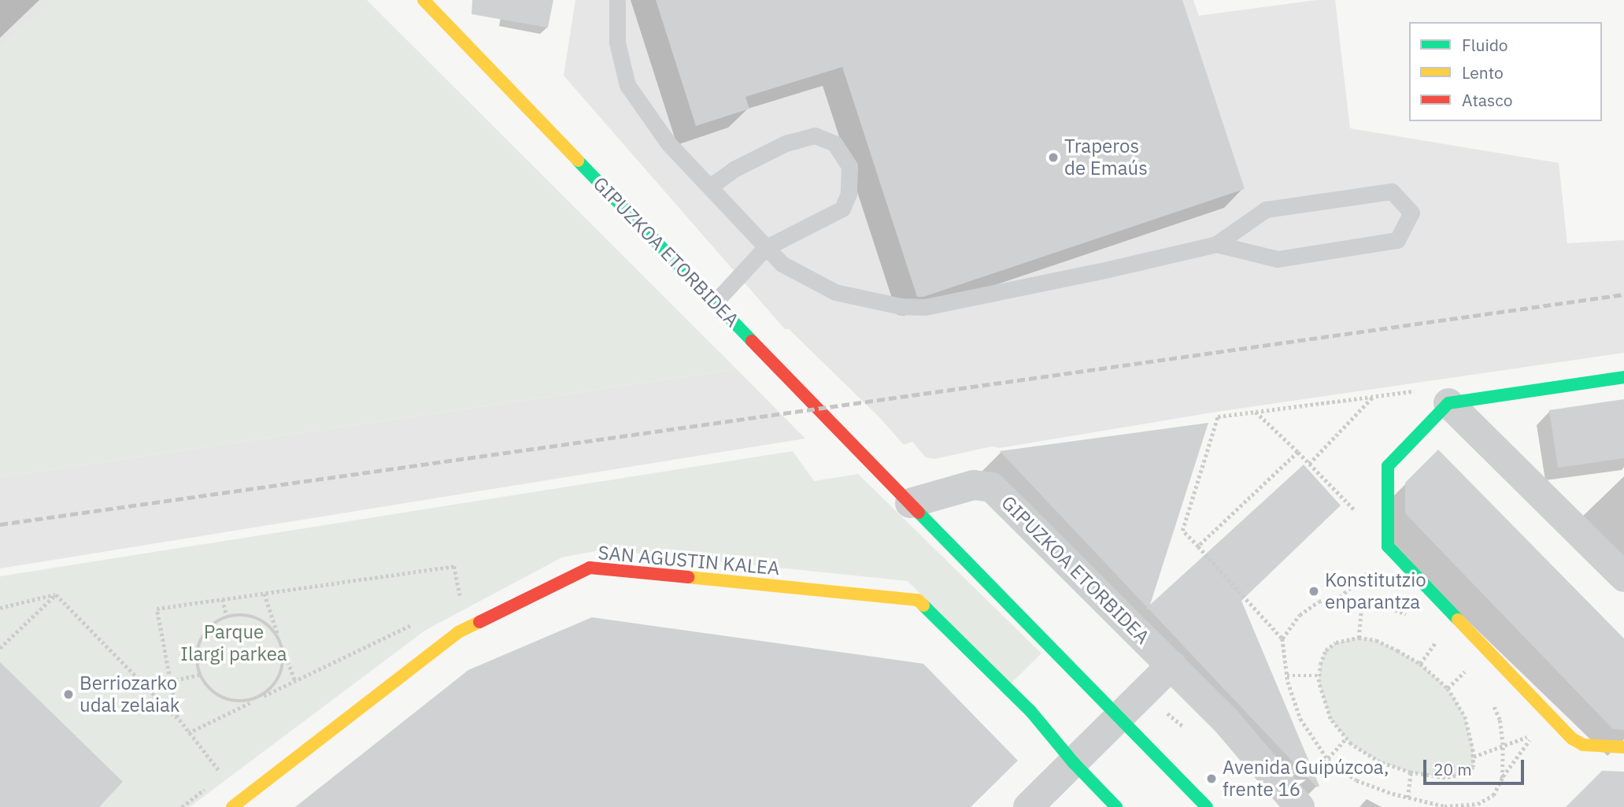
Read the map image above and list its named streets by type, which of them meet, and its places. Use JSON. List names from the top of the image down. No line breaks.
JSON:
{"streets":{"street":["GIPUZKOA ETORBIDEA","SAN AGUSTIN KALEA"]},"parks":["Parque Ilargi parkea"],"places":["Traperos de Emaús","Konstitutzio enparantza","Berriozarko udal zelaiak","Avenida Guipúzcoa, frente 16"],"legend":["Fluido","Lento","Atasco"],"scale_bar":"20 m"}
